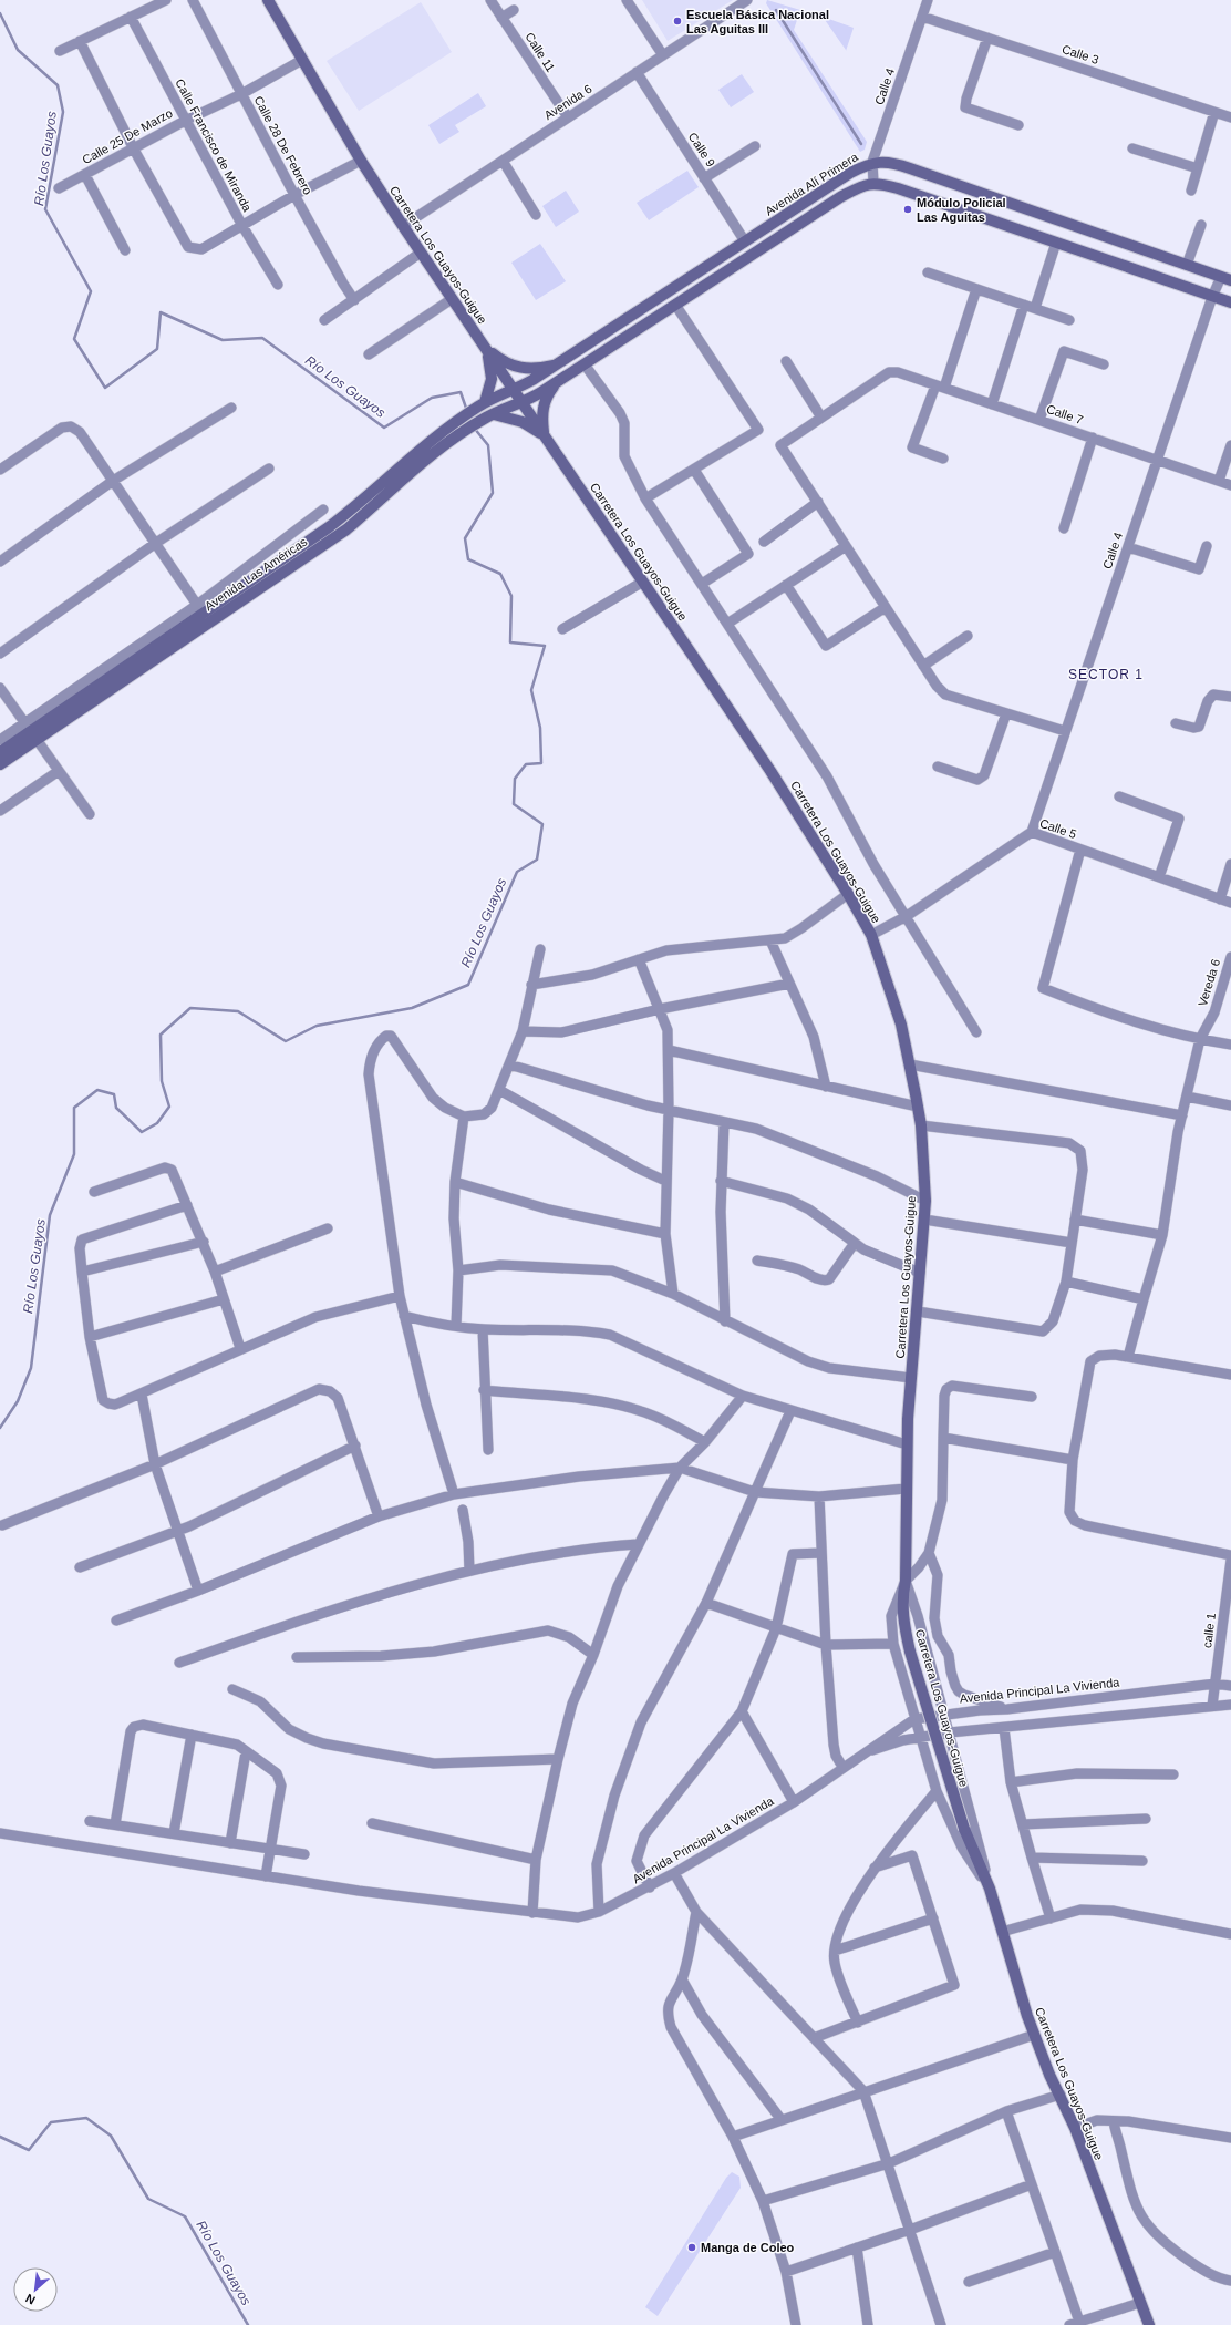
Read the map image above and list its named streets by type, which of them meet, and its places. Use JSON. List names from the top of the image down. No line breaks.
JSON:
{"streets":{"main road":["Avenida Alí Primera","Carretera Los Guayos-Guigue","Avenida Las Américas"],"street":["Calle 11","Calle 3","Calle 4","Avenida 6","Calle 25 De Marzo","Calle Francisco de Miranda","Calle 28 De Febrero","Calle 9","Calle 7","Calle 5","Vereda 6","calle 1","Avenida Principal La Vivienda"]},"crossings":[["Calle 11","Avenida 6"],["Calle 3","Calle 4"],["Calle 4","Avenida Alí Primera"],["Calle 4","Calle 7"],["Calle 4","Calle 5"],["Avenida 6","Calle 9"],["Avenida 6","Carretera Los Guayos-Guigue"],["Calle 25 De Marzo","Calle Francisco de Miranda"],["Calle 25 De Marzo","Calle 28 De Febrero"],["Calle 25 De Marzo","Carretera Los Guayos-Guigue"],["Calle 9","Avenida Alí Primera"],["Avenida Alí Primera","Carretera Los Guayos-Guigue"],["Avenida Alí Primera","Avenida Las Américas"],["Carretera Los Guayos-Guigue","Avenida Las Américas"],["Carretera Los Guayos-Guigue","Calle 5"],["calle 1","Avenida Principal La Vivienda"]],"districts":["SECTOR 1"],"water":["Río Los Guayos"],"places":["Escuela Básica Nacional Las Aguitas III","Módulo Policial Las Aguitas","Manga de Coleo"],"north":"bottom left"}
